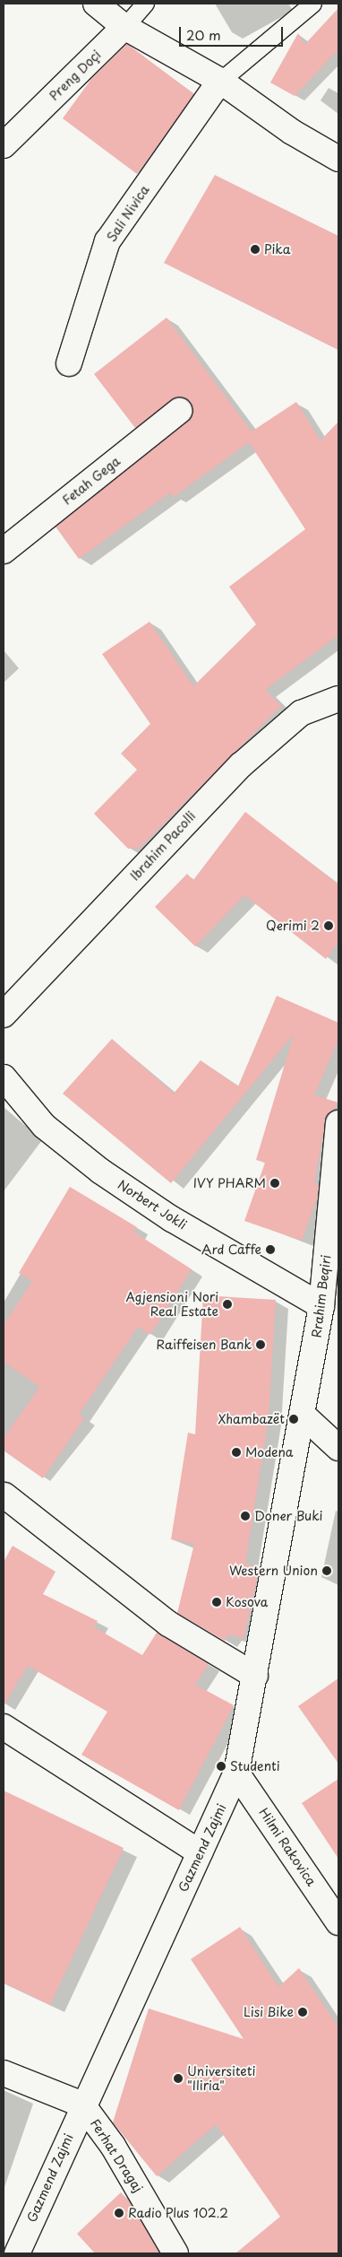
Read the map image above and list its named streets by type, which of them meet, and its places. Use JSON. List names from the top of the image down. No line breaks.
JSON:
{"streets":{"street":["Preng Doçi","Sali Nivica","Fetah Gega","Ibrahim Pacolli","Norbert Jokli","Rrahim Beqiri","Hilmi Rakovica","Gazmend Zajmi","Ferhat Dragaj"]},"crossings":[["Norbert Jokli","Rrahim Beqiri"],["Rrahim Beqiri","Gazmend Zajmi"],["Hilmi Rakovica","Gazmend Zajmi"],["Gazmend Zajmi","Ferhat Dragaj"]],"places":["Pika","Qerimi 2","IVY PHARM","Ard Caffe","Agjensioni Nori Real Estate","Raiffeisen Bank","Xhambazët","Modena","Doner Buki","Western Union","Kosova","Studenti","Lisi Bike","Universiteti \"Iliria\"","Radio Plus 102.2"],"scale_bar":"20 m"}
